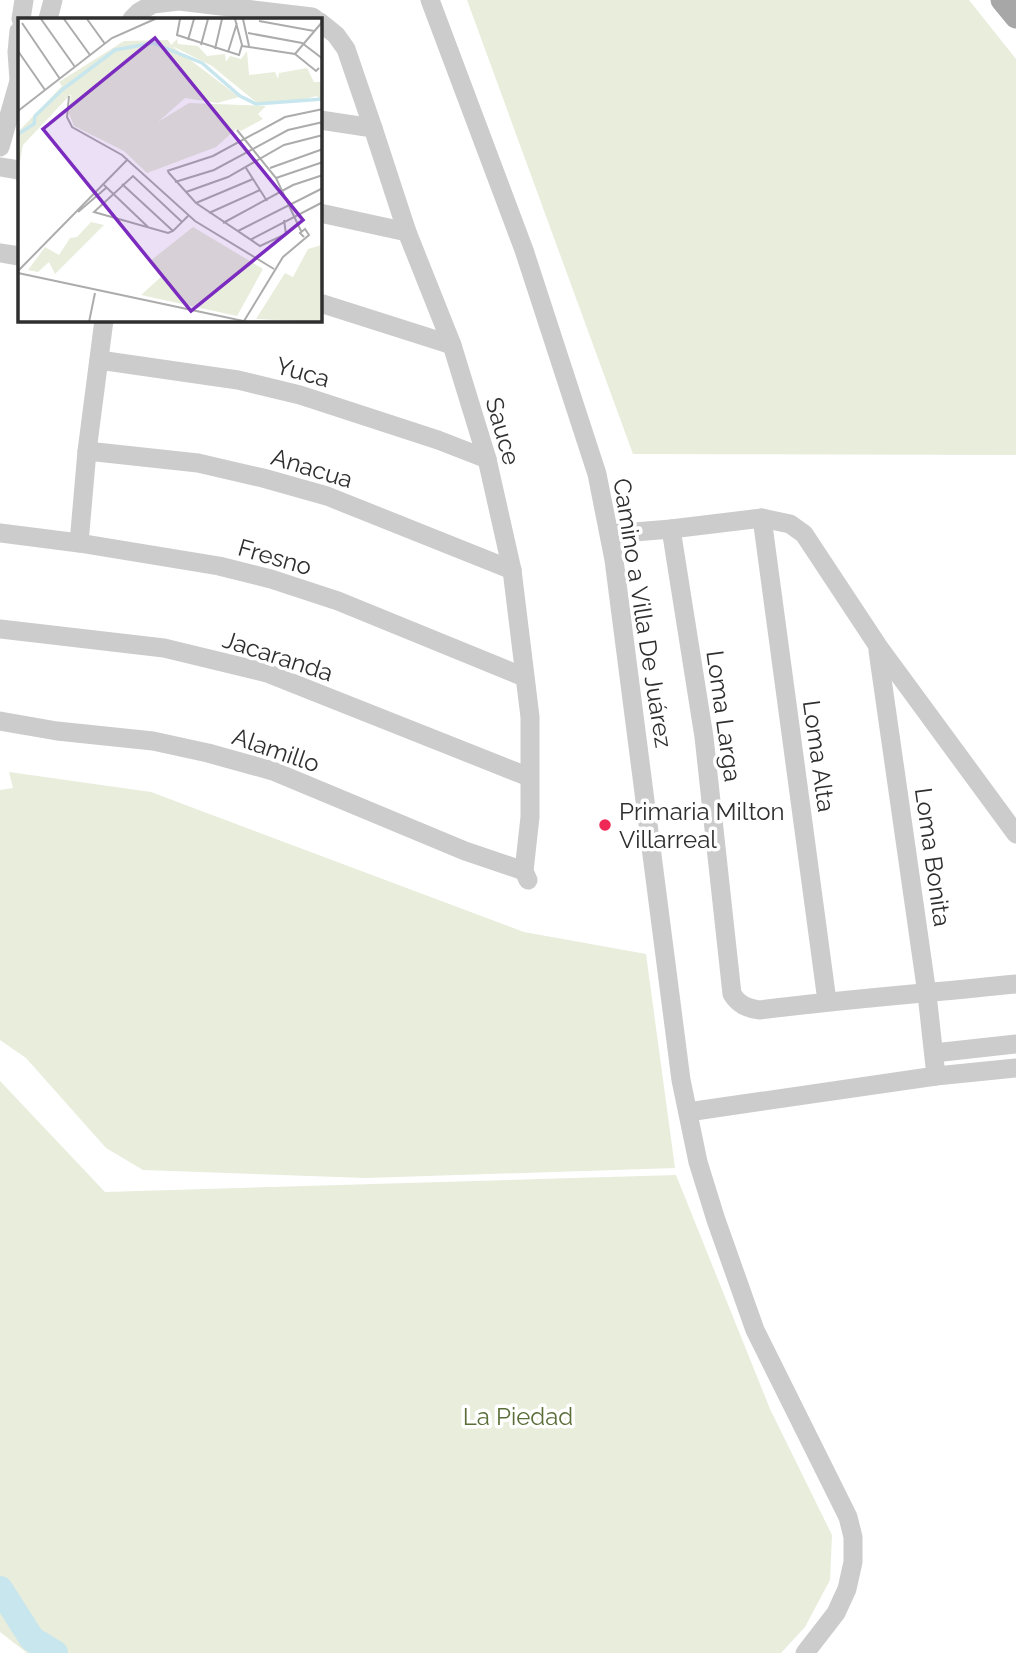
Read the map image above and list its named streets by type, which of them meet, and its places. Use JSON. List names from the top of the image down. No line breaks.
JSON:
{"streets":{"street":["Yuca","Sauce","Anacua","Fresno","Camino a Villa De Juárez","Jacaranda","Loma Larga","Alamillo","Loma Alta","Loma Bonita"]},"crossings":[["Yuca","Sauce"],["Sauce","Anacua"],["Sauce","Fresno"],["Sauce","Jacaranda"],["Sauce","Alamillo"],["Loma Larga","Loma Alta"]],"parks":["La Piedad"],"places":["Primaria Milton Villarreal"]}
